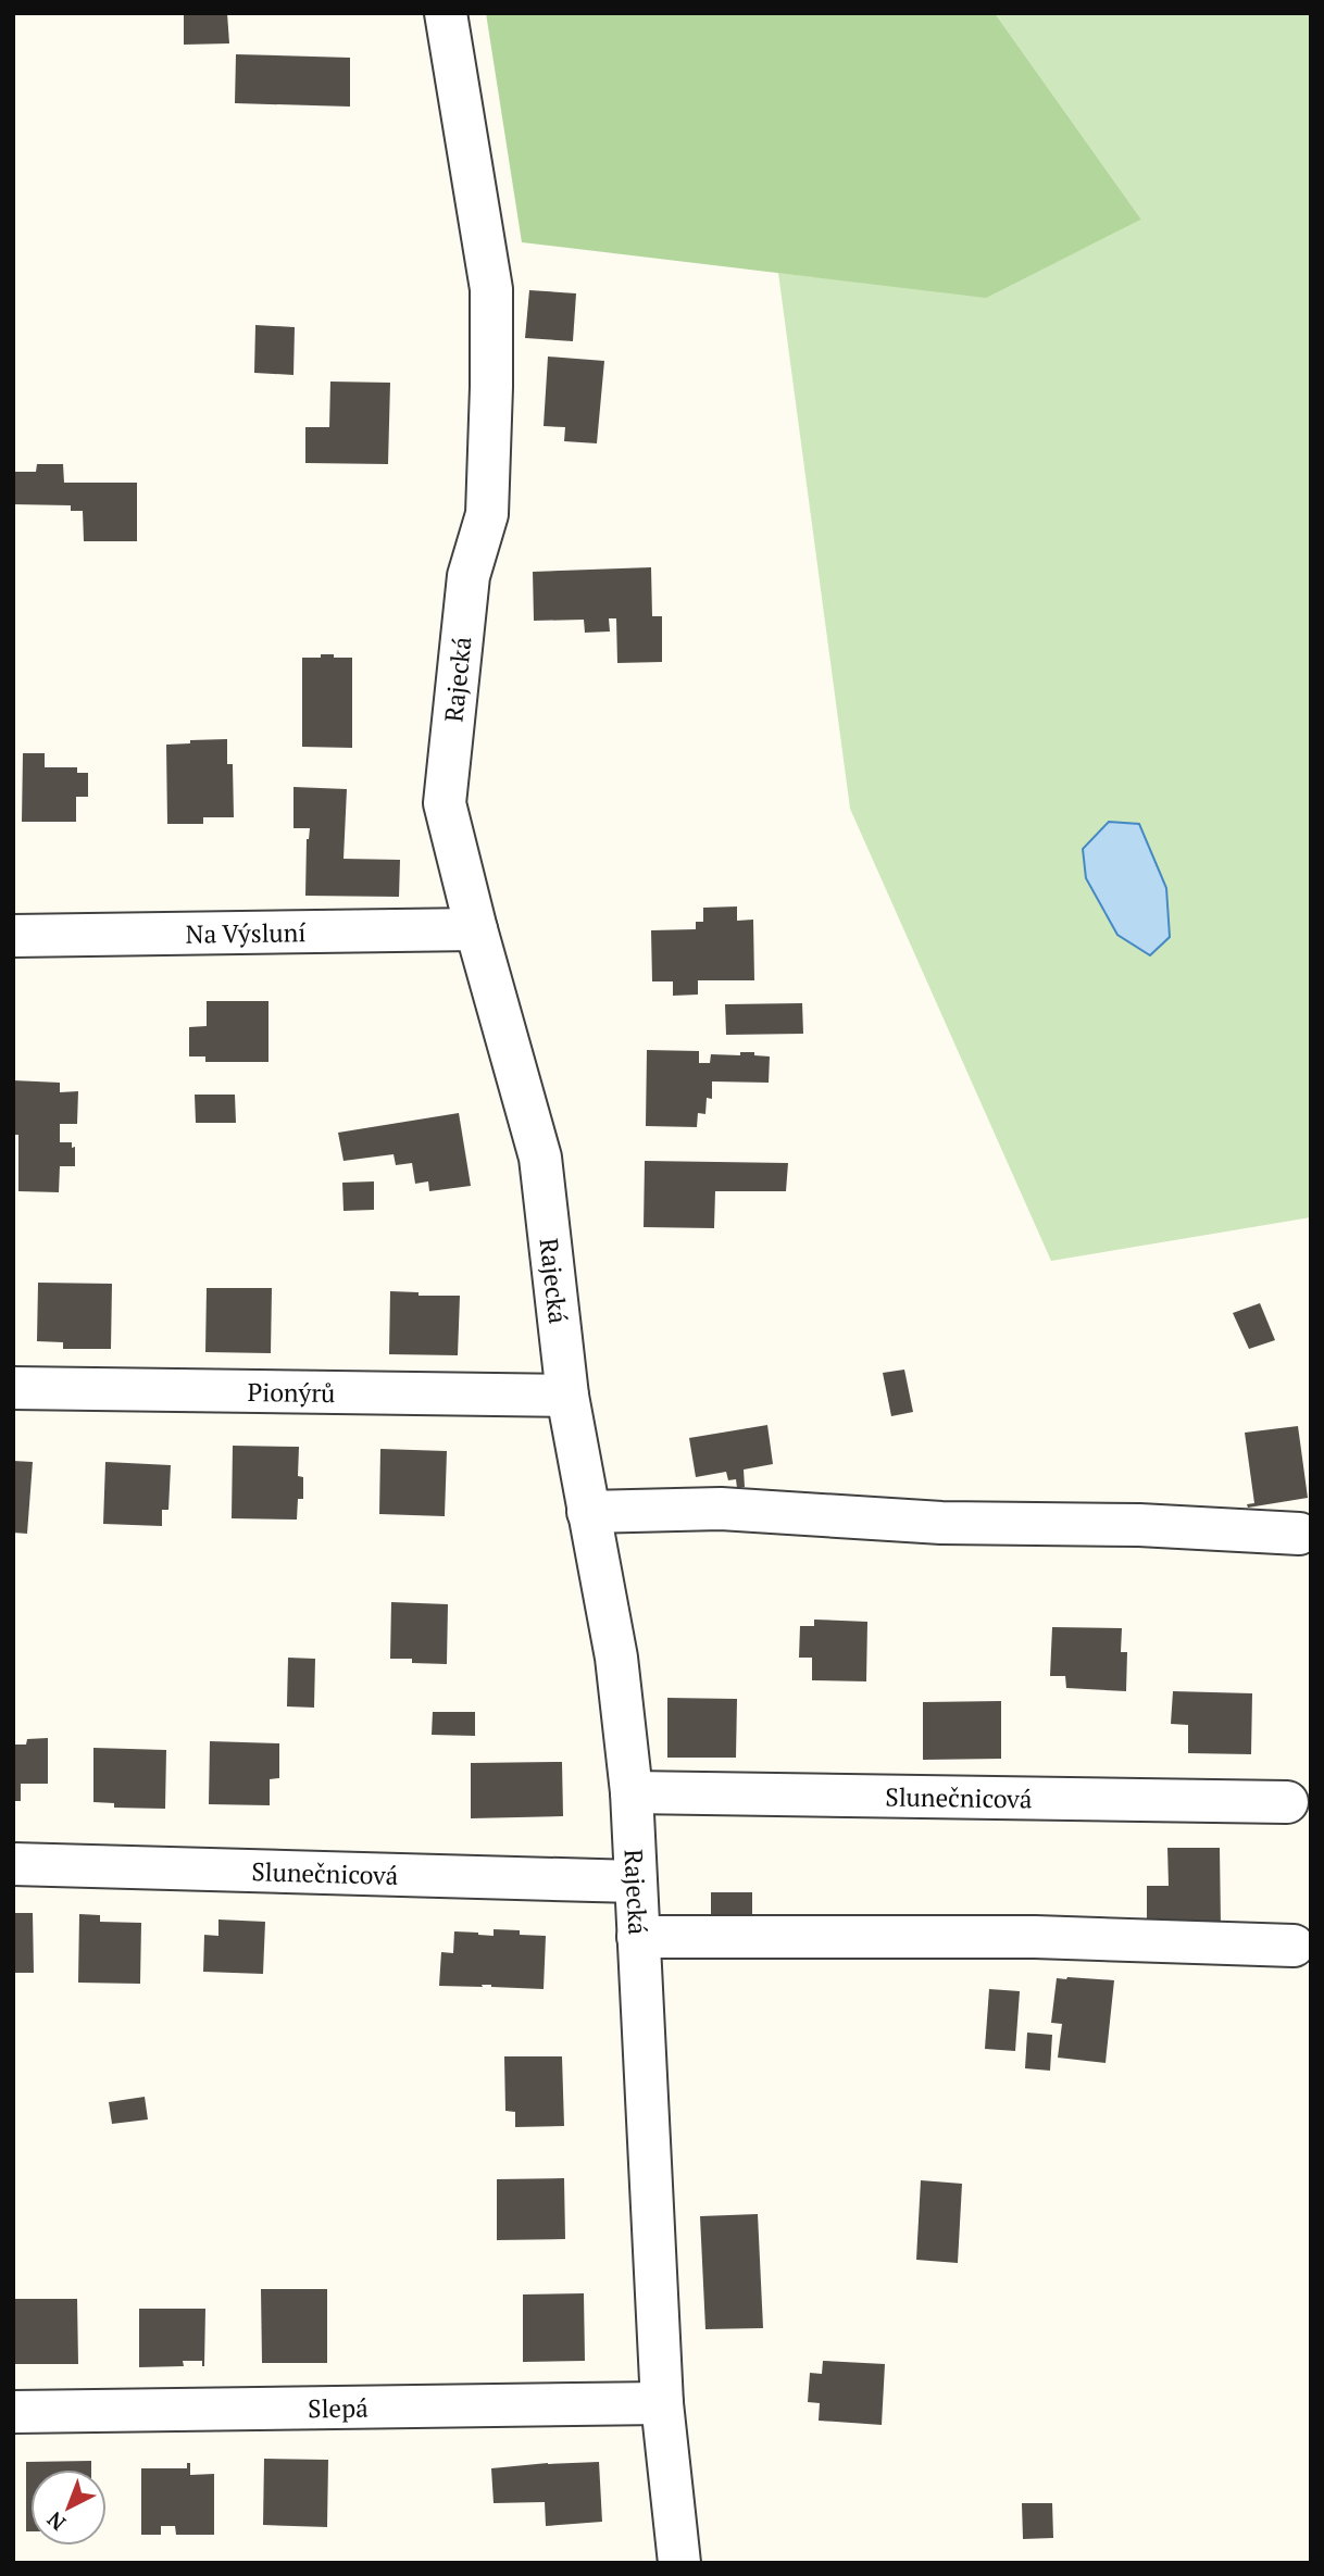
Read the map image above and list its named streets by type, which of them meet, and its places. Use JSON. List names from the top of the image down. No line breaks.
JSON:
{"streets":{"street":["Rajecká","Na Výsluní","Pionýrů","Slunečnicová","Slepá"]},"crossings":[["Rajecká","Na Výsluní"],["Rajecká","Pionýrů"],["Rajecká","Slunečnicová"],["Rajecká","Slepá"]],"north":"bottom left"}
